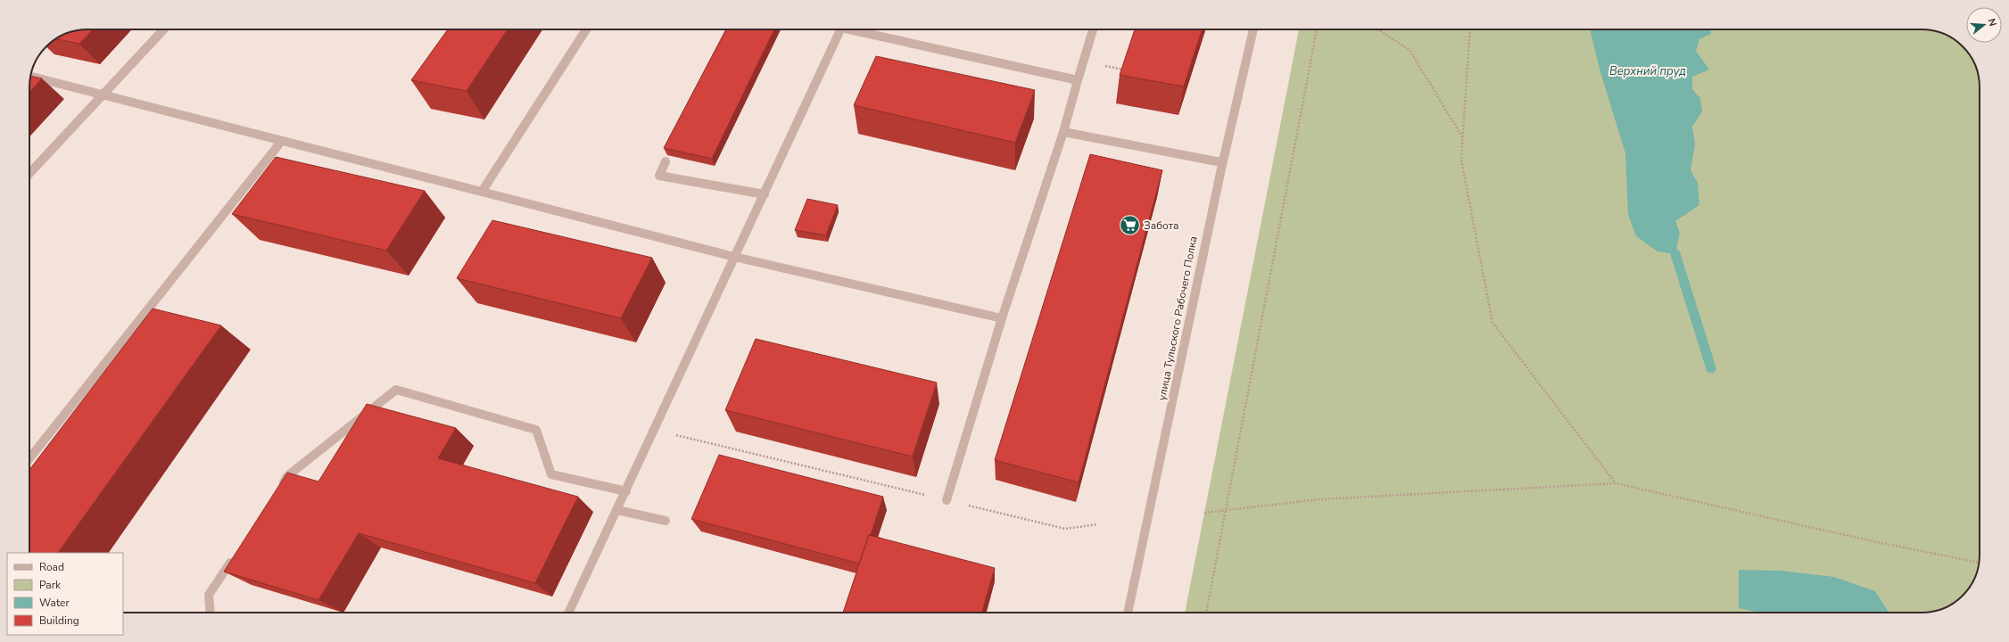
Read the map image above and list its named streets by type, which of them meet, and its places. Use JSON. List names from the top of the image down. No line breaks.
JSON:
{"streets":{"street":["улица Тульского Рабочего Полка"]},"water":["Верхний пруд"],"places":{"supermarket":["Забота"]},"legend":["Road","Park","Water","Building"],"north":"right"}
